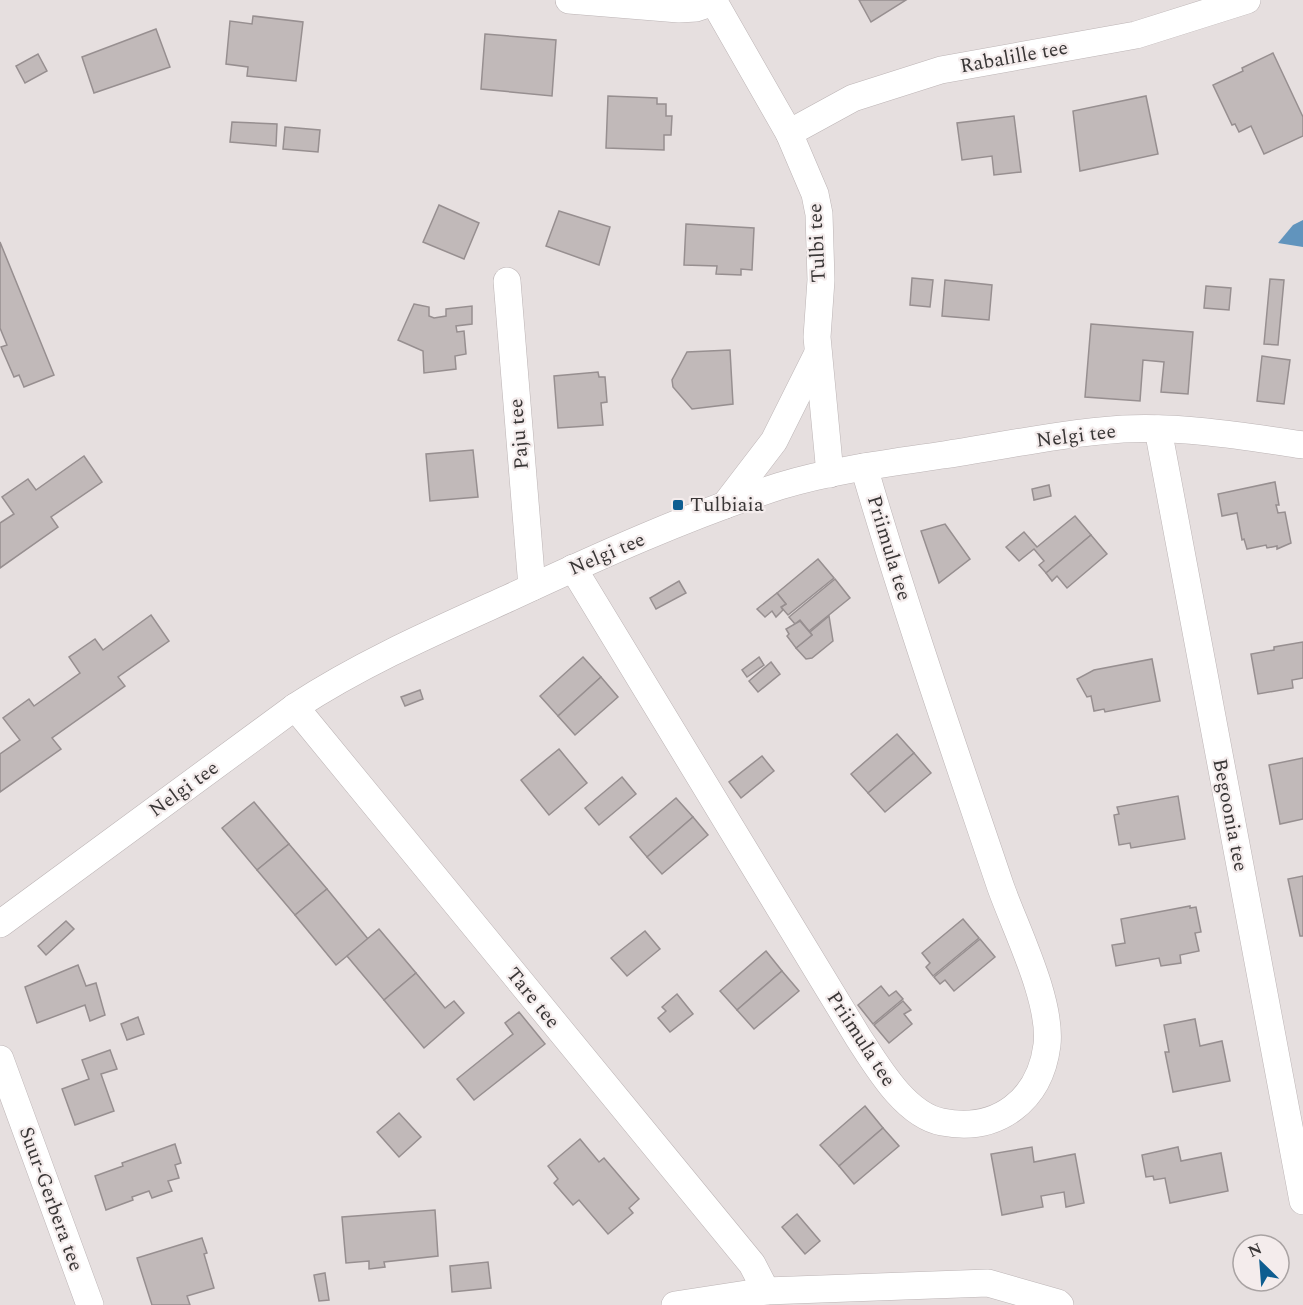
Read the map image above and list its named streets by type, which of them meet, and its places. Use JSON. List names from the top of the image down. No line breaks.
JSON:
{"streets":{"street":["Rabalille tee","Tulbi tee","Paju tee","Nelgi tee","Priimula tee","Begoonia tee","Tare tee","Suur-Gerbera tee"]},"crossings":[["Rabalille tee","Tulbi tee"],["Tulbi tee","Nelgi tee"],["Paju tee","Nelgi tee"],["Nelgi tee","Priimula tee"],["Nelgi tee","Begoonia tee"],["Nelgi tee","Tare tee"]],"places":{"transit":["Tulbiaia"]},"north":"top left"}
